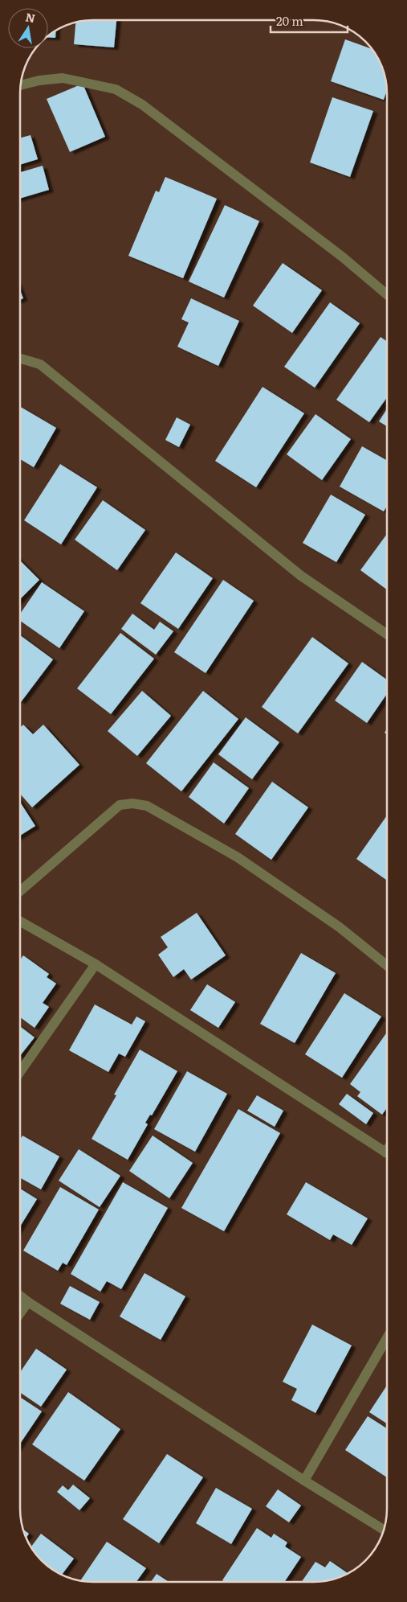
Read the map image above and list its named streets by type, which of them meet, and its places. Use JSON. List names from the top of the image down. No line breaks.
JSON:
{"scale_bar":"20 m","north":"top"}
